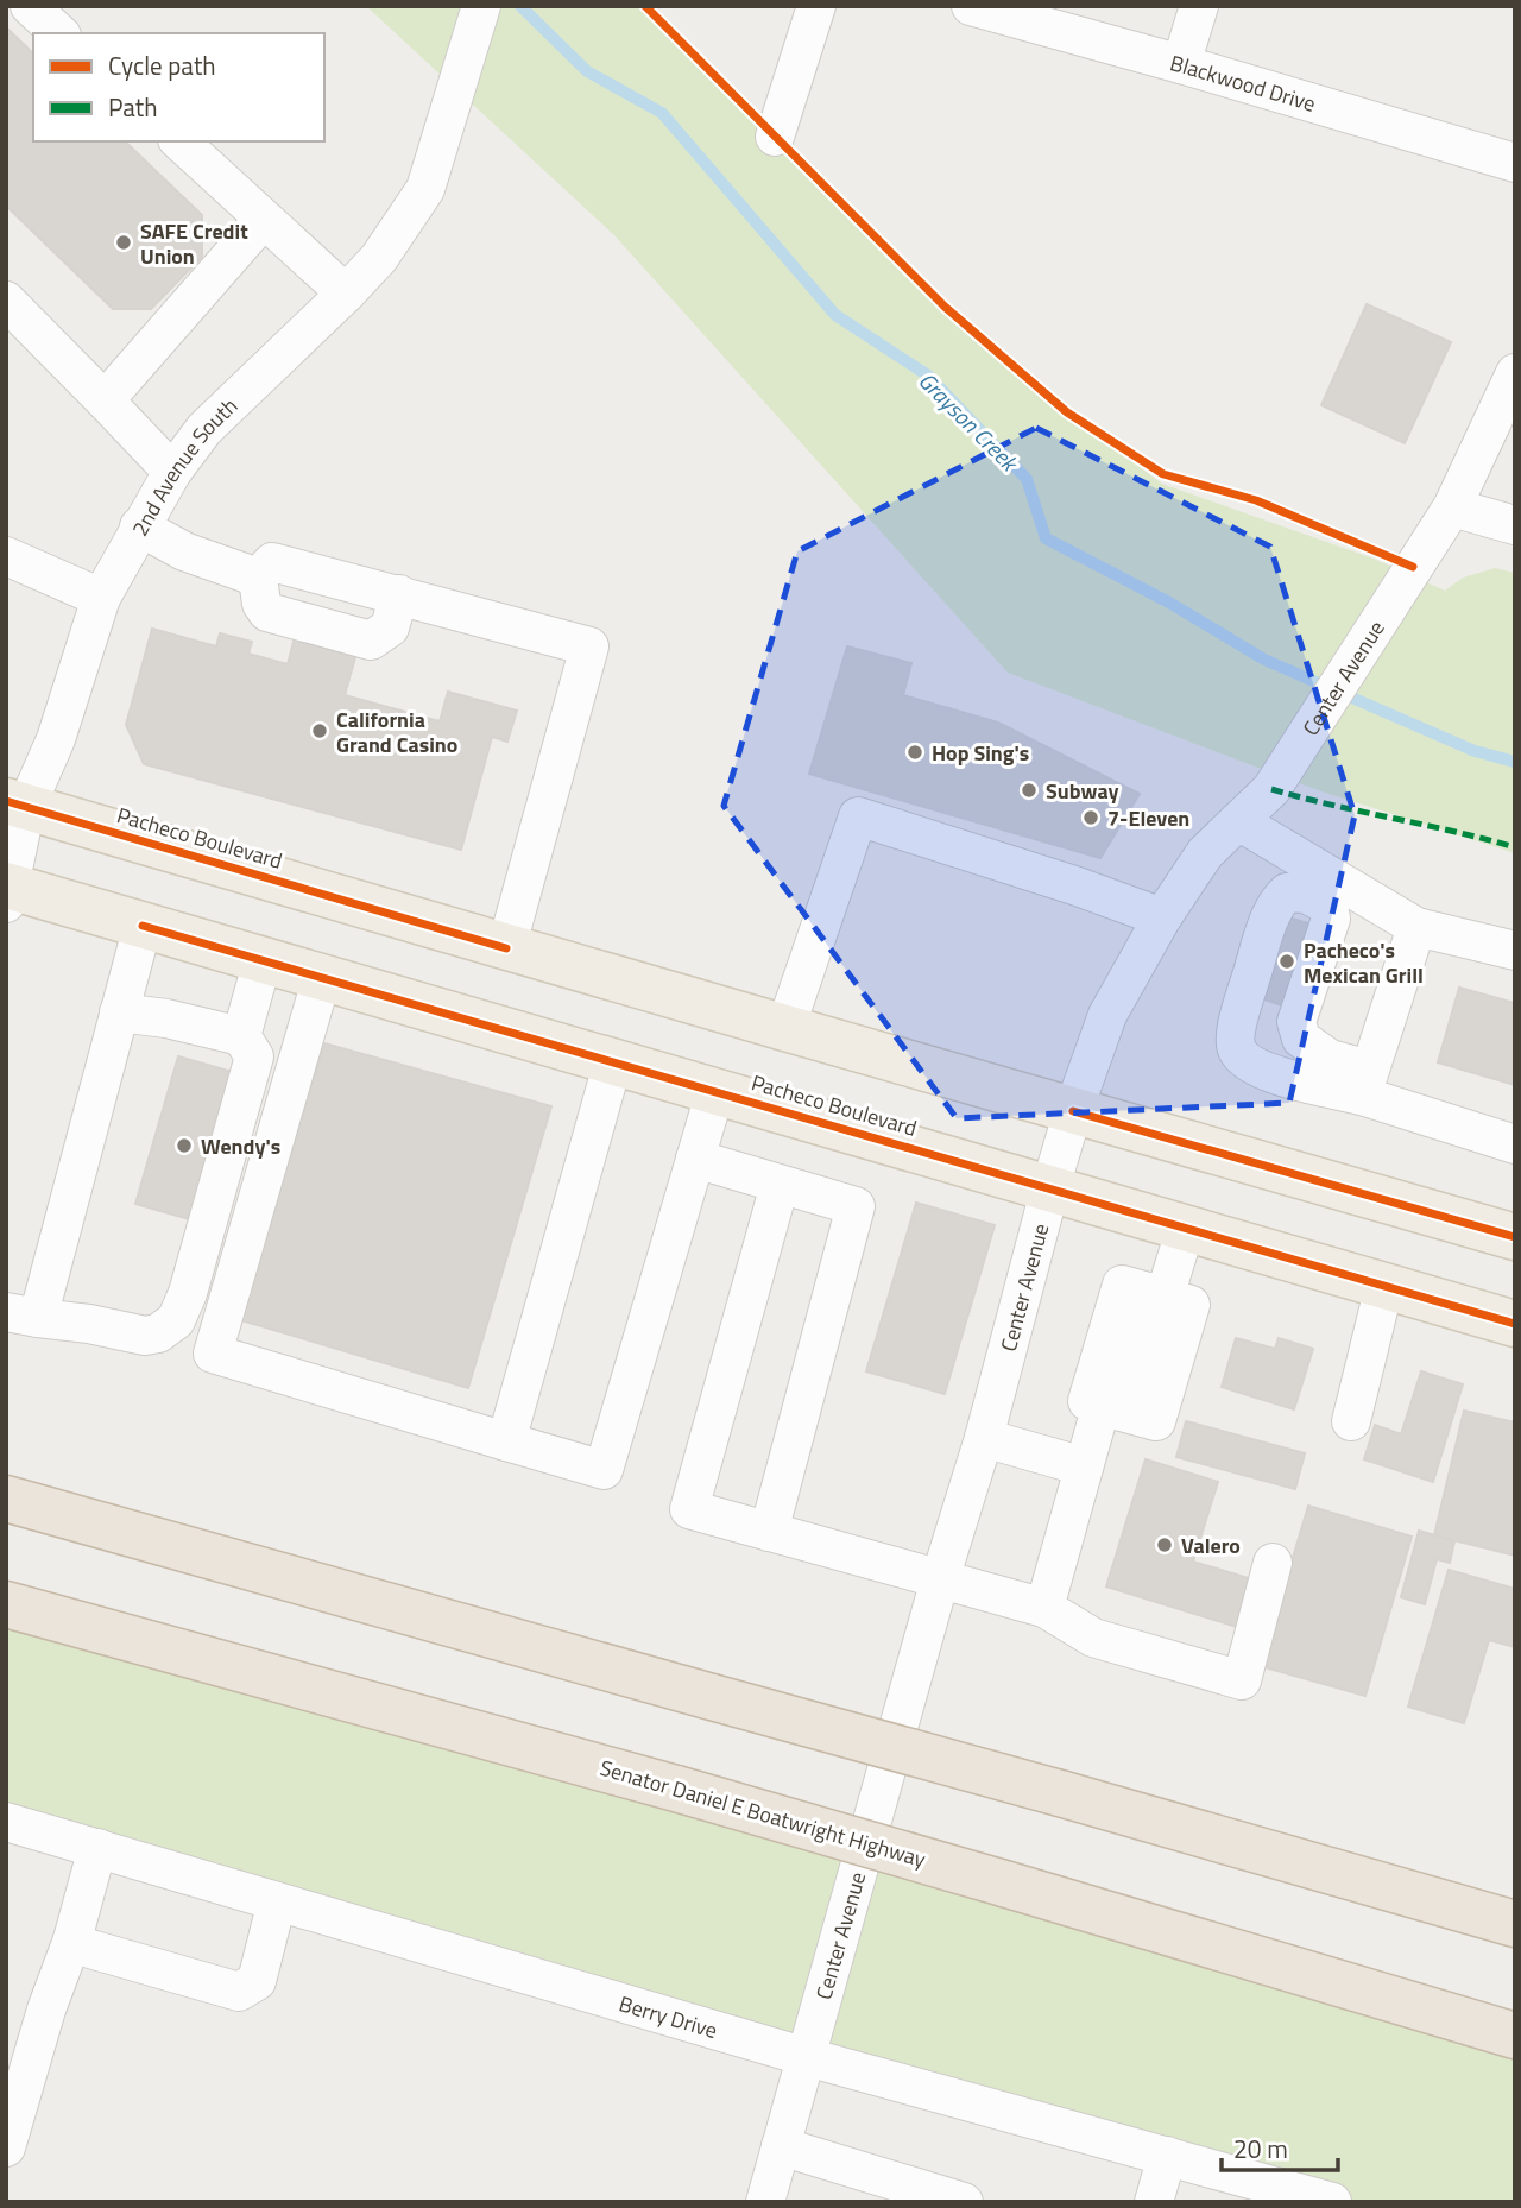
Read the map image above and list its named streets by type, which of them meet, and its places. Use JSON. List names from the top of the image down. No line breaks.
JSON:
{"streets":{"highway":["Senator Daniel E Boatwright Highway"],"main road":["Pacheco Boulevard"],"street":["Blackwood Drive","2nd Avenue South","Center Avenue","Berry Drive"]},"crossings":[["2nd Avenue South","Pacheco Boulevard"],["Center Avenue","Pacheco Boulevard"],["Center Avenue","Berry Drive"]],"water":["Grayson Creek"],"places":["SAFE Credit Union","California Grand Casino","Hop Sing's","Subway","7-Eleven","Pacheco's Mexican Grill","Wendy's","Valero"],"legend":["Cycle path","Path"],"scale_bar":"20 m"}
